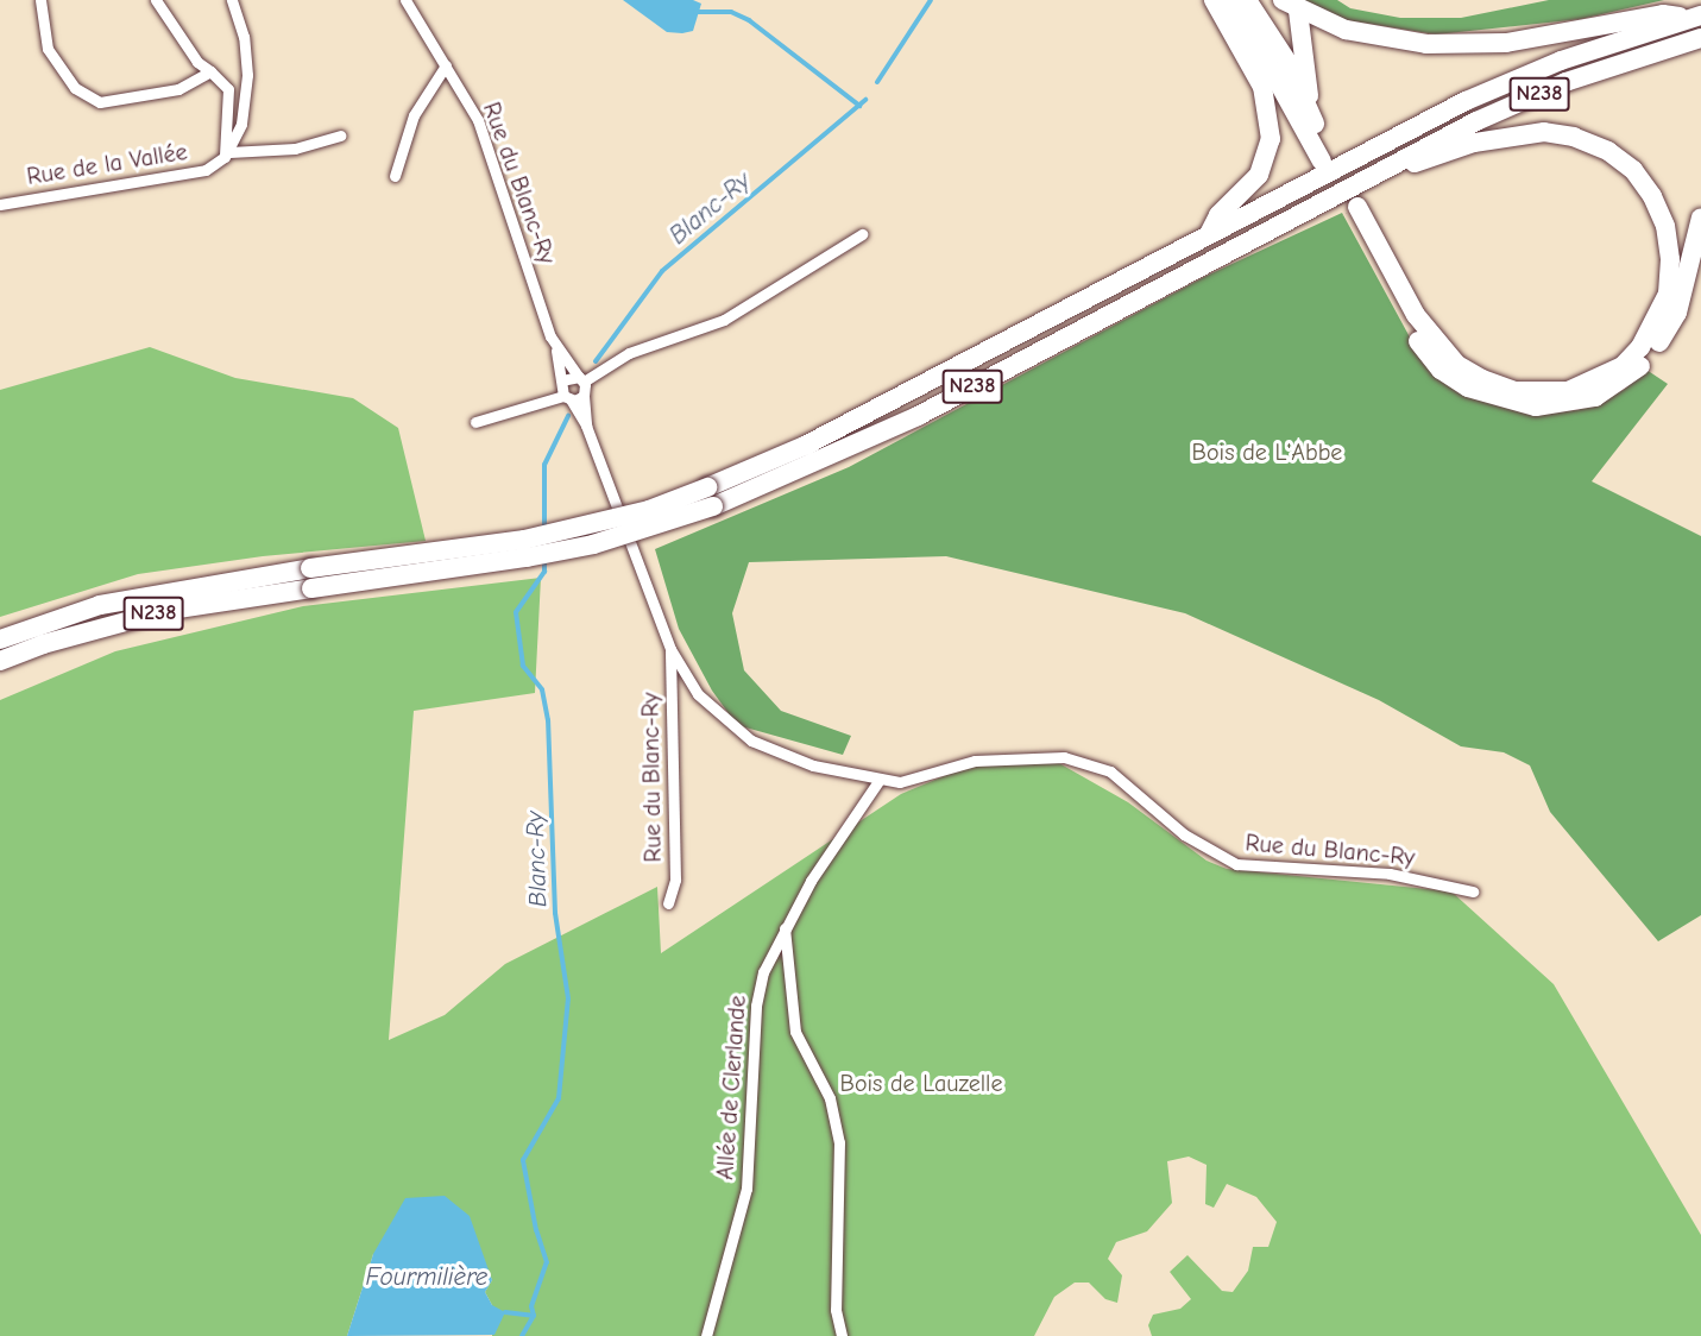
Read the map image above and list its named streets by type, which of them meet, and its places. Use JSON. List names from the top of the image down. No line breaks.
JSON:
{"streets":{"highway":["N238"],"street":["Rue de la Vallée","Rue du Blanc-Ry","Allée de Clerlande"]},"crossings":[["Rue du Blanc-Ry","Allée de Clerlande"]],"water":["Blanc-Ry","Fourmilière"],"parks":["Bois de L'Abbe","Bois de Lauzelle"]}
